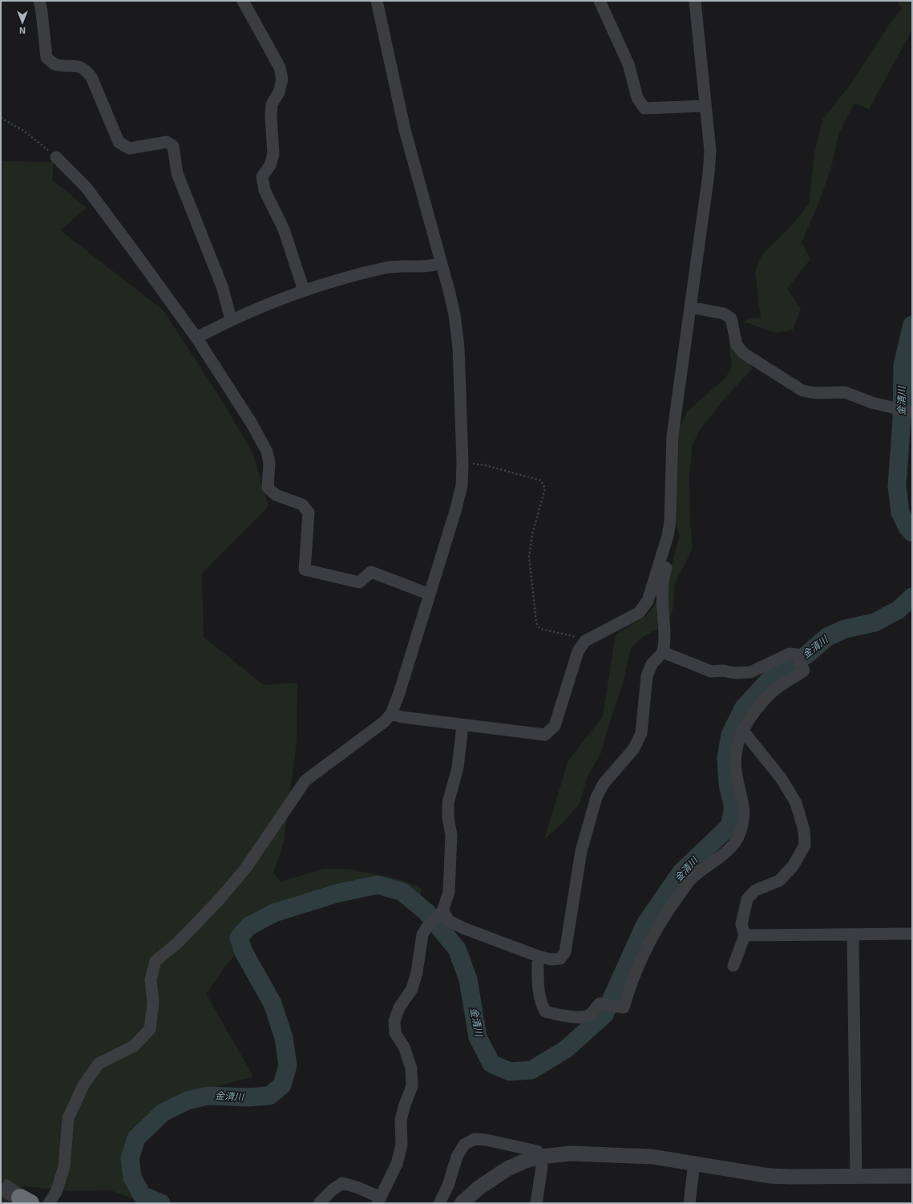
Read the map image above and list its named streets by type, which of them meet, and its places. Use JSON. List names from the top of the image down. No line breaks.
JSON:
{"water":["金清川"],"north":"bottom"}
